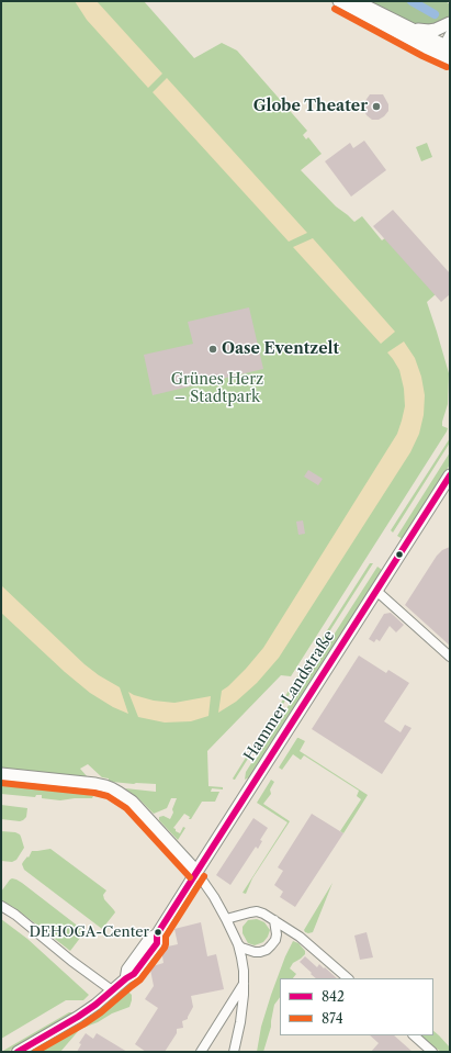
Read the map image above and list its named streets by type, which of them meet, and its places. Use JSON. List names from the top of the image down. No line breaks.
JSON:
{"streets":{"main road":["Hammer Landstraße"]},"parks":["Grünes Herz – Stadtpark"],"places":["Globe Theater","Oase Eventzelt","DEHOGA-Center"],"lines":["transit line 874","transit line 842"],"legend":["842","874"]}
